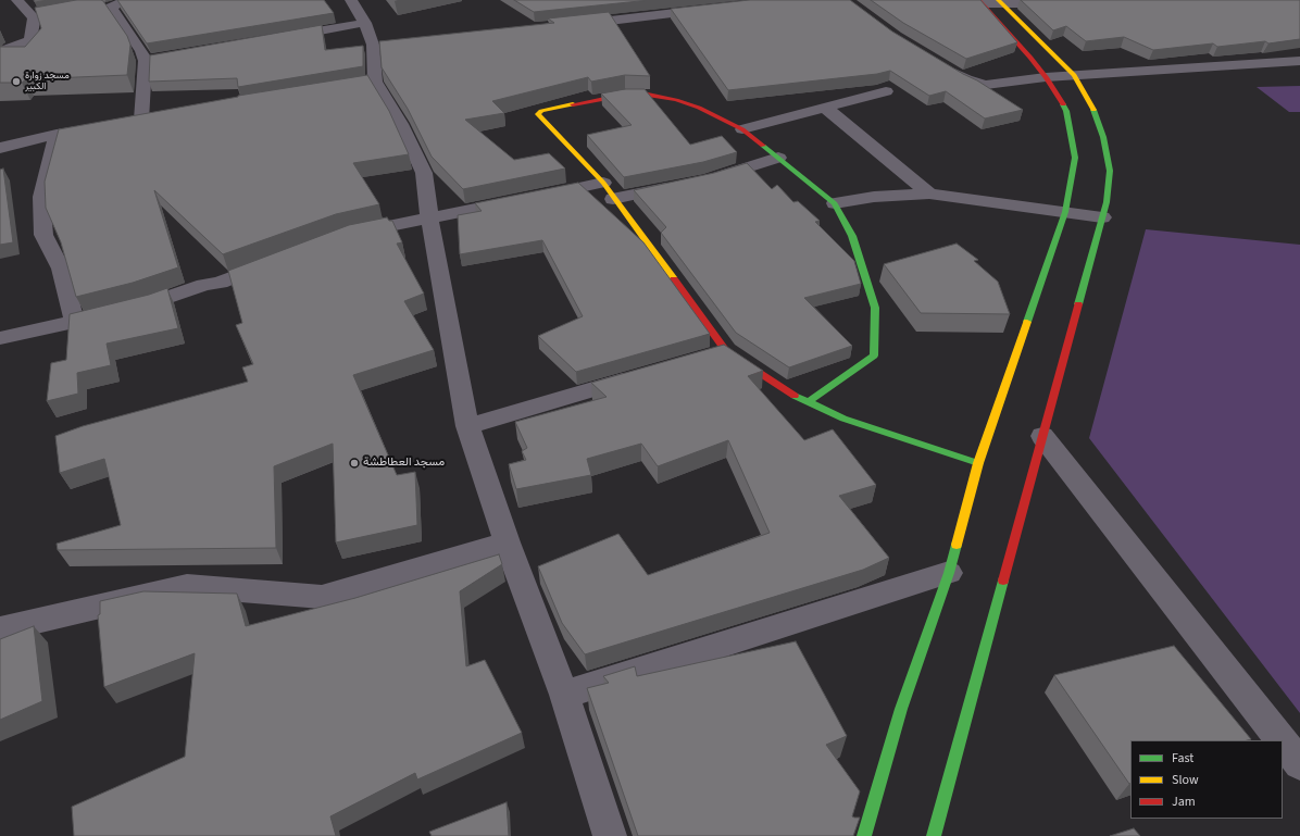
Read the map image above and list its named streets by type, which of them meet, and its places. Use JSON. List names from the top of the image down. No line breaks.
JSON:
{"places":["مسجد زوارة الكبير","مسجد العطاطشة"],"legend":["Fast","Slow","Jam"]}
